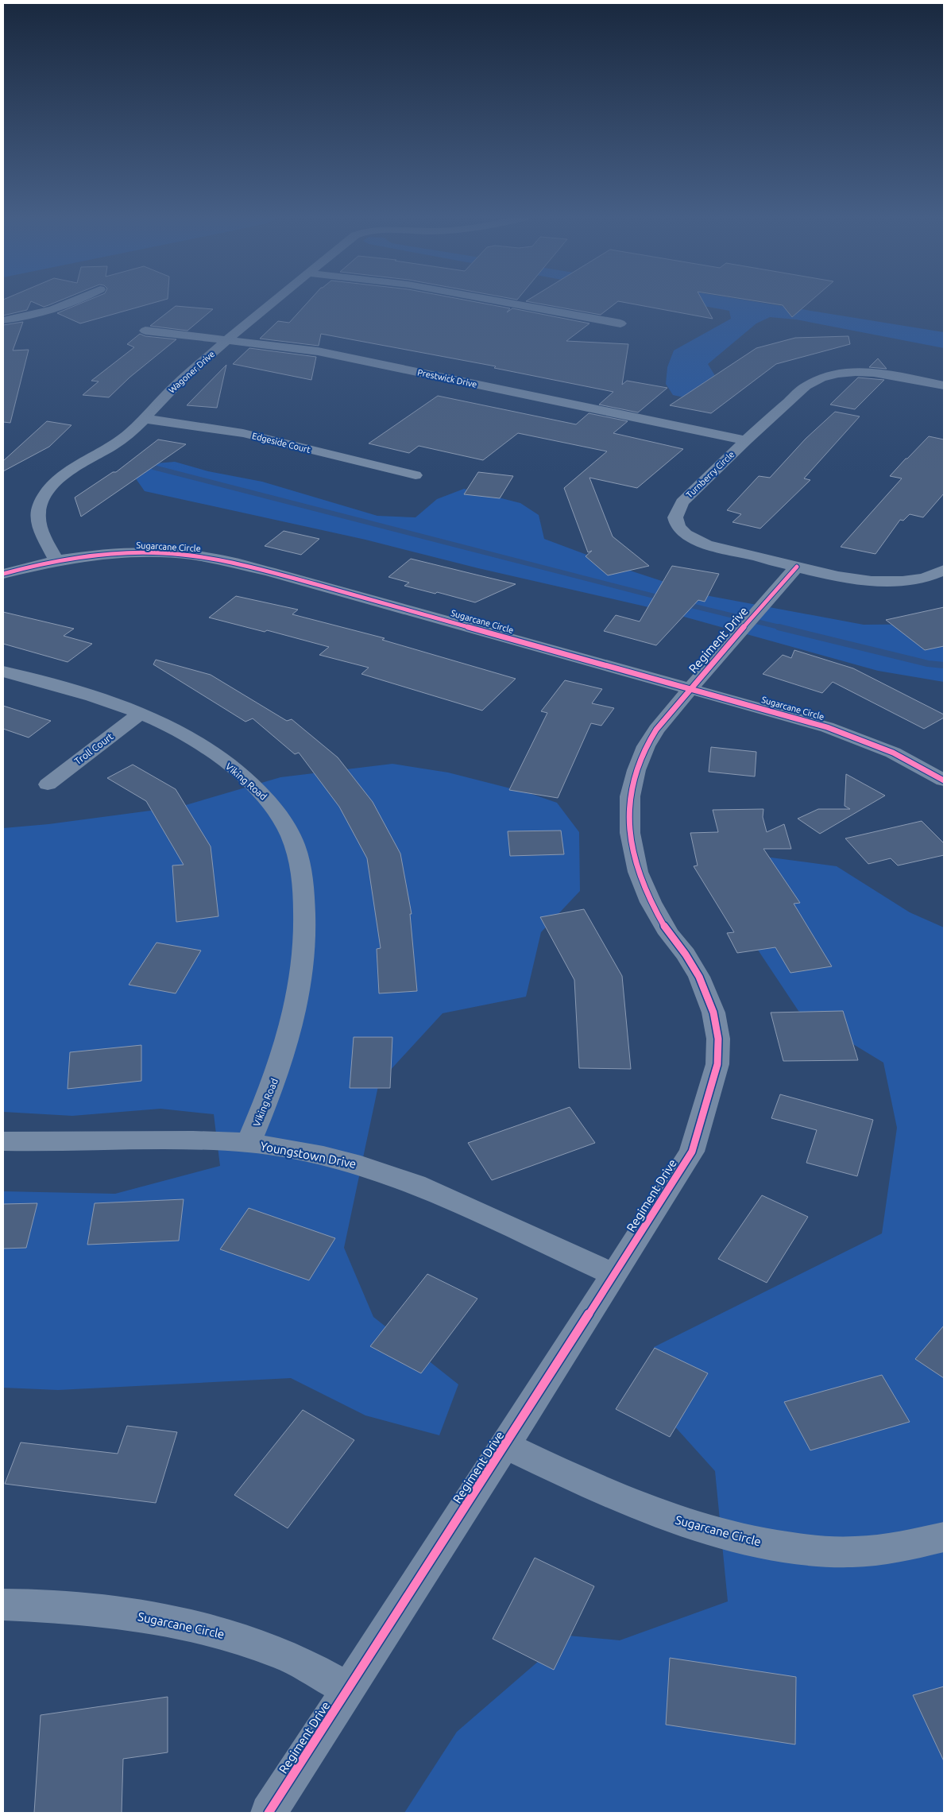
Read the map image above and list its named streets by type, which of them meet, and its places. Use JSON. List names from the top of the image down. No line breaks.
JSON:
{"streets":{"street":["Wagoner Drive","Prestwick Drive","Edgeside Court","Turnberry Circle","Sugarcane Circle","Regiment Drive","Troll Court","Viking Road","Youngstown Drive"]},"crossings":[["Wagoner Drive","Prestwick Drive"],["Wagoner Drive","Edgeside Court"],["Wagoner Drive","Sugarcane Circle"],["Prestwick Drive","Turnberry Circle"],["Turnberry Circle","Regiment Drive"],["Sugarcane Circle","Regiment Drive"],["Regiment Drive","Youngstown Drive"],["Troll Court","Viking Road"],["Viking Road","Youngstown Drive"]]}
